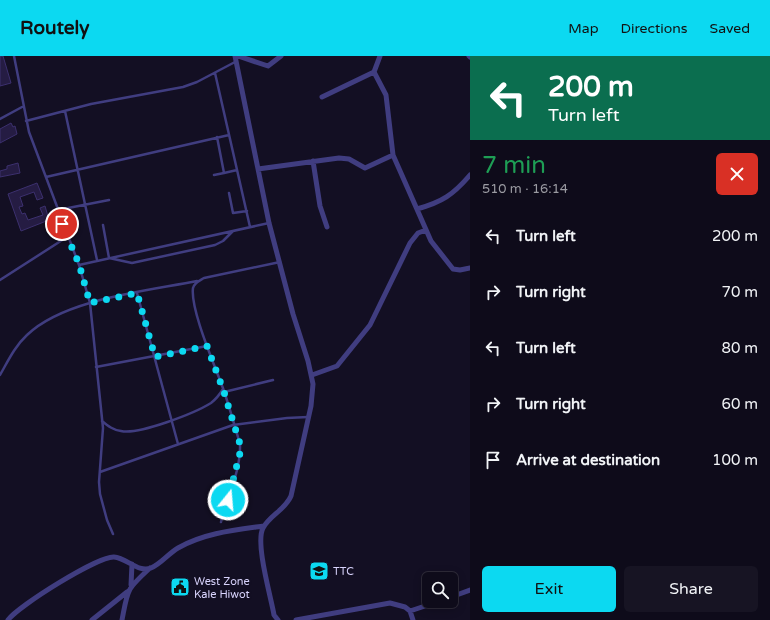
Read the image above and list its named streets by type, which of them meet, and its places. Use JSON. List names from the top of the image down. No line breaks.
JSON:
{"places":{"school or university":["TTC"],"public building":["West Zone Kale Hiwot"]},"page":{"header":"Routely","nav":["Map","Directions","Saved"],"turn":["200 m","Turn left"],"heading":["7 min","510 m · 16:14"],"list":[{"name":"Turn left","value":"200 m"},{"name":"Turn right","value":"70 m"},{"name":"Turn left","value":"80 m"},{"name":"Turn right","value":"60 m"},{"name":"Arrive at destination","value":"100 m"}],"buttons":["Exit","Share"]}}
